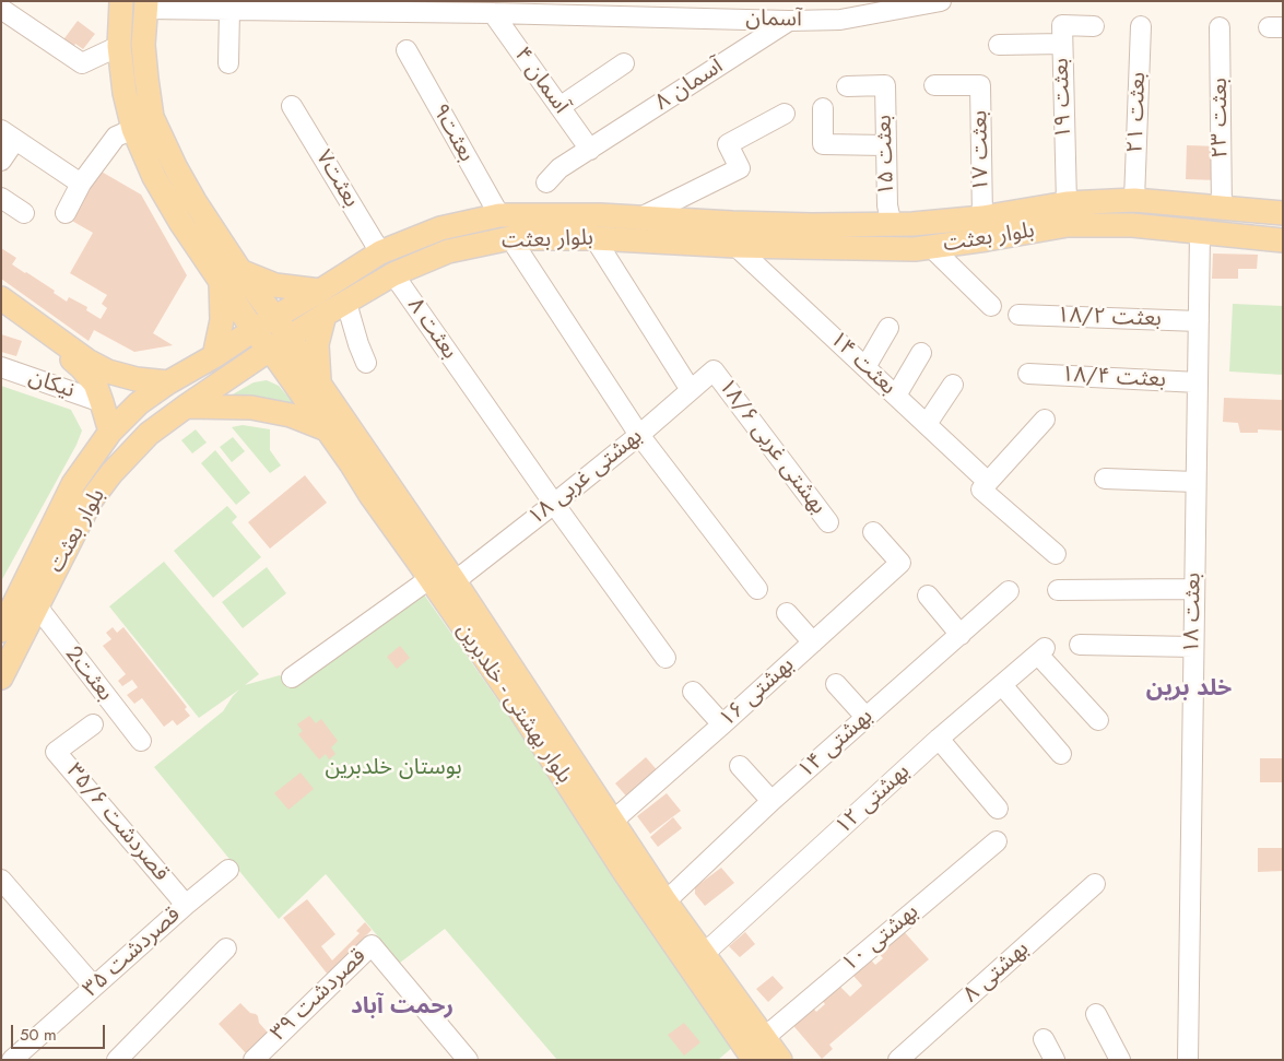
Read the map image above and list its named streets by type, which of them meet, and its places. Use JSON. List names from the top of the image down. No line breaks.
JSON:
{"streets":{"main road":["بلوار بعثت","بلوار بهشتی - خلدبرین"],"street":["آسمان","۴ آسمان","۸ آسمان","بعثت ۱۹","۲۱ بعثت","۲۳ بعثت","بعثت۹","بعثت ۱۷","بعثت ۱۵","بعثت۷","۱۸/۲ بعثت","۸ بعثت","بعثت ۱۴","۱۸/۴ بعثت","نیکان","بهشتی غربی ۱۸/۶","بهشتی غربی ۱۸","بعثت ۱۸","2بعثت","۱۶ بهشتی","۱۴ بهشتی","۱۲ بهشتی","قصردشت ۳۵/۶","۱۰ بهشتی","قصردشت ۳۵","۸ بهشتی","قصردشت ۳۹"]},"crossings":[["آسمان","۴ آسمان"],["آسمان","۸ آسمان"],["۴ آسمان","۸ آسمان"],["بعثت ۱۹","بلوار بعثت"],["۲۱ بعثت","بلوار بعثت"],["۲۳ بعثت","بلوار بعثت"],["بعثت۹","بلوار بعثت"],["بعثت ۱۷","بلوار بعثت"],["بعثت ۱۵","بلوار بعثت"],["بعثت۷","بلوار بعثت"],["بلوار بعثت","۸ بعثت"],["بلوار بعثت","بعثت ۱۴"],["بلوار بعثت","بعثت ۱۸"],["بلوار بعثت","2بعثت"],["بلوار بعثت","بلوار بهشتی - خلدبرین"],["۱۸/۲ بعثت","بعثت ۱۸"],["۸ بعثت","بهشتی غربی ۱۸"],["۱۸/۴ بعثت","بعثت ۱۸"],["بهشتی غربی ۱۸/۶","بهشتی غربی ۱۸"],["بهشتی غربی ۱۸","بلوار بهشتی - خلدبرین"],["۱۶ بهشتی","بلوار بهشتی - خلدبرین"],["بلوار بهشتی - خلدبرین","۱۴ بهشتی"],["بلوار بهشتی - خلدبرین","۱۲ بهشتی"],["بلوار بهشتی - خلدبرین","۱۰ بهشتی"],["قصردشت ۳۵/۶","قصردشت ۳۵"]],"districts":["خلد برین","رحمت آباد"],"parks":["بوستان خلدبرین"],"scale_bar":"50 m"}
